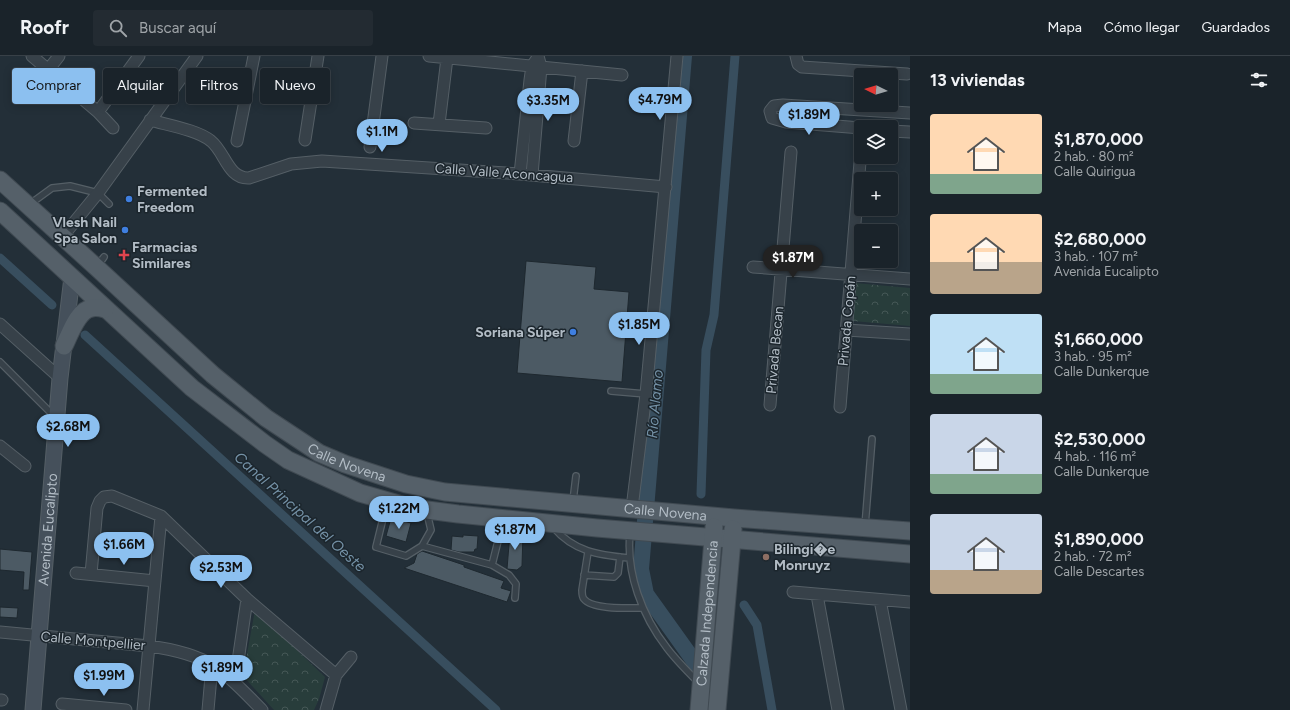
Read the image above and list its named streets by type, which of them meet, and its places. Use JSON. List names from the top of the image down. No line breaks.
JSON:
{"streets":{"main road":["Calle Novena","Calzada Independencia"],"street":["Calle Valle Aconcagua","Privada Copán","Privada Becan","Avenida Eucalipto","Calle Montpellier"]},"crossings":[["Calle Novena","Avenida Eucalipto"],["Calle Novena","Calzada Independencia"],["Avenida Eucalipto","Calle Montpellier"]],"water":["Río Alamo","Canal Principal del Oeste"],"places":{"other":["Fermented Freedom","Vlesh Nail Spa Salon","Soriana Súper","Bilingi�e Monruyz"],"health":["Farmacias Similares"]},"north":"left","page":{"header":"Roofr","search":"Buscar aquí","nav":["Mapa","Cómo llegar","Guardados"],"heading":"13 viviendas","map_buttons":["+","−"],"chip":["Comprar","Alquilar","Filtros","Nuevo"],"price":["$4.79M","$3.35M","$1.89M","$1.1M","$1.87M","$1.85M","$2.68M","$1.22M","$1.87M","$1.66M","$2.53M","$1.89M","$1.99M"],"list":[{"name":"$1,870,000","note":"2 hab. · 80 m² · Calle Quirigua"},{"name":"$2,680,000","note":"3 hab. · 107 m² · Avenida Eucalipto"},{"name":"$1,660,000","note":"3 hab. · 95 m² · Calle Dunkerque"},{"name":"$2,530,000","note":"4 hab. · 116 m² · Calle Dunkerque"},{"name":"$1,890,000","note":"2 hab. · 72 m² · Calle Descartes"}]}}
